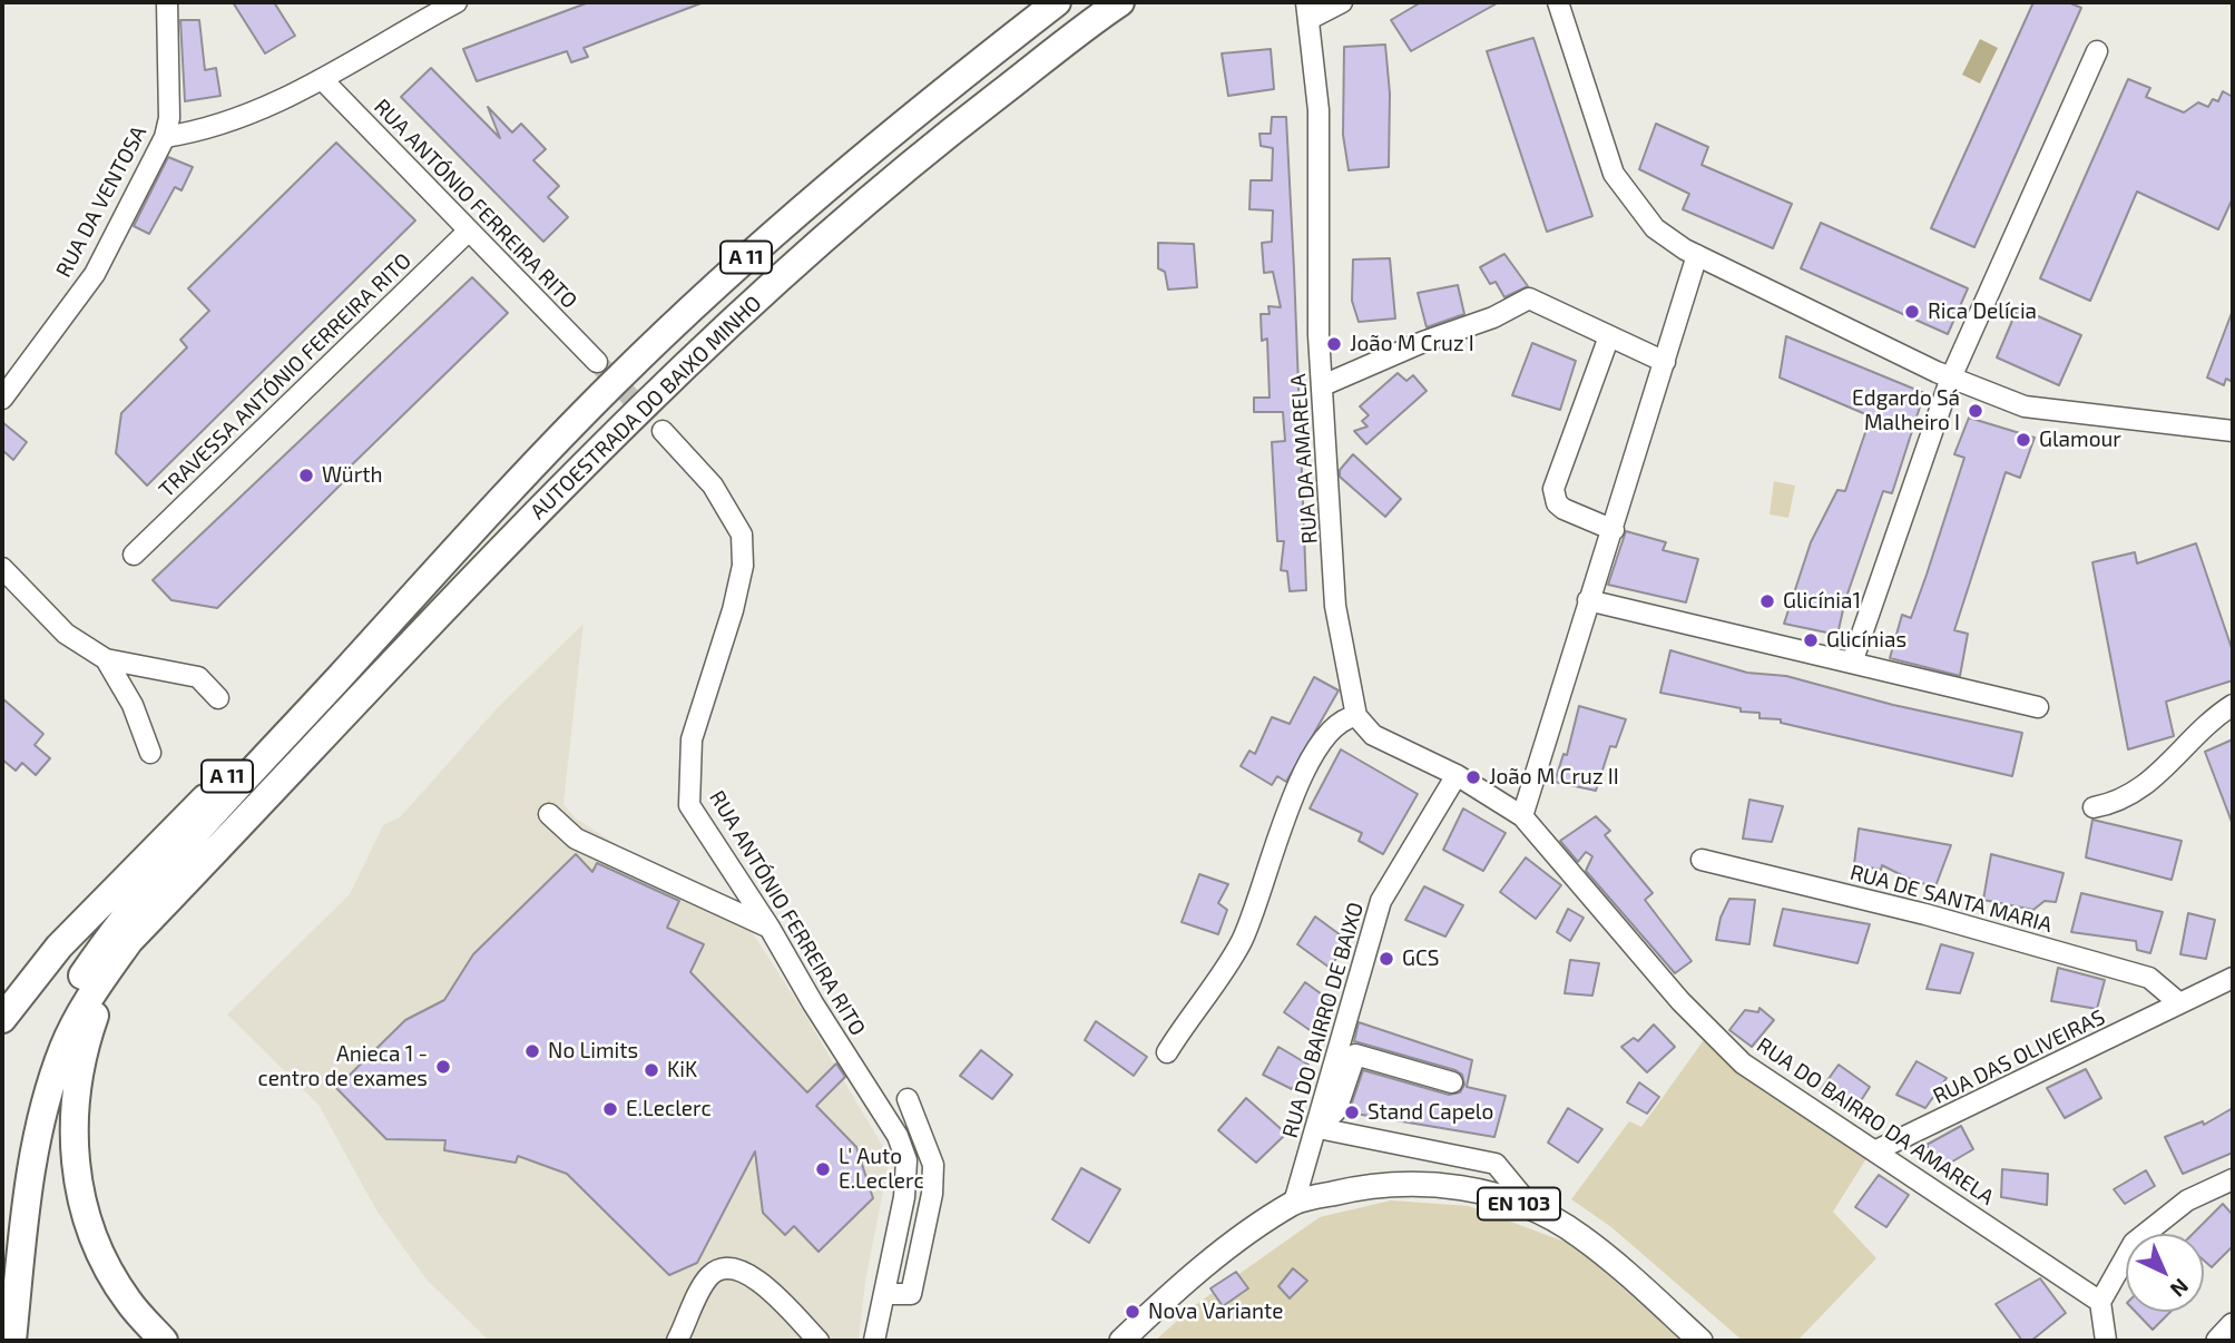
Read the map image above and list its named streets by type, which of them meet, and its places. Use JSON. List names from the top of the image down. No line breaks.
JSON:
{"streets":{"highway":["A 11","AUTOESTRADA DO BAIXO MINHO"],"main road":["EN 103"],"street":["RUA DA VENTOSA","RUA ANTÓNIO FERREIRA RITO","TRAVESSA ANTÓNIO FERREIRA RITO","RUA DA AMARELA","RUA DE SANTA MARIA","RUA DO BAIRRO DE BAIXO","RUA DAS OLIVEIRAS","RUA DO BAIRRO DA AMARELA"]},"crossings":[["RUA ANTÓNIO FERREIRA RITO","TRAVESSA ANTÓNIO FERREIRA RITO"],["A 11","AUTOESTRADA DO BAIXO MINHO"],["RUA DE SANTA MARIA","RUA DAS OLIVEIRAS"],["RUA DO BAIRRO DE BAIXO","EN 103"],["RUA DAS OLIVEIRAS","RUA DO BAIRRO DA AMARELA"]],"places":["Rica Delícia","João M Cruz I","Edgardo Sá Malheiro I","Glamour","Würth","Glicínia1","Glicínias","João M Cruz II","GCS","No Limits","Anieca 1 - centro de exames","KiK","E.Leclerc","Stand Capelo","L' Auto E.Leclerc","Nova Variante"],"north":"bottom right"}
